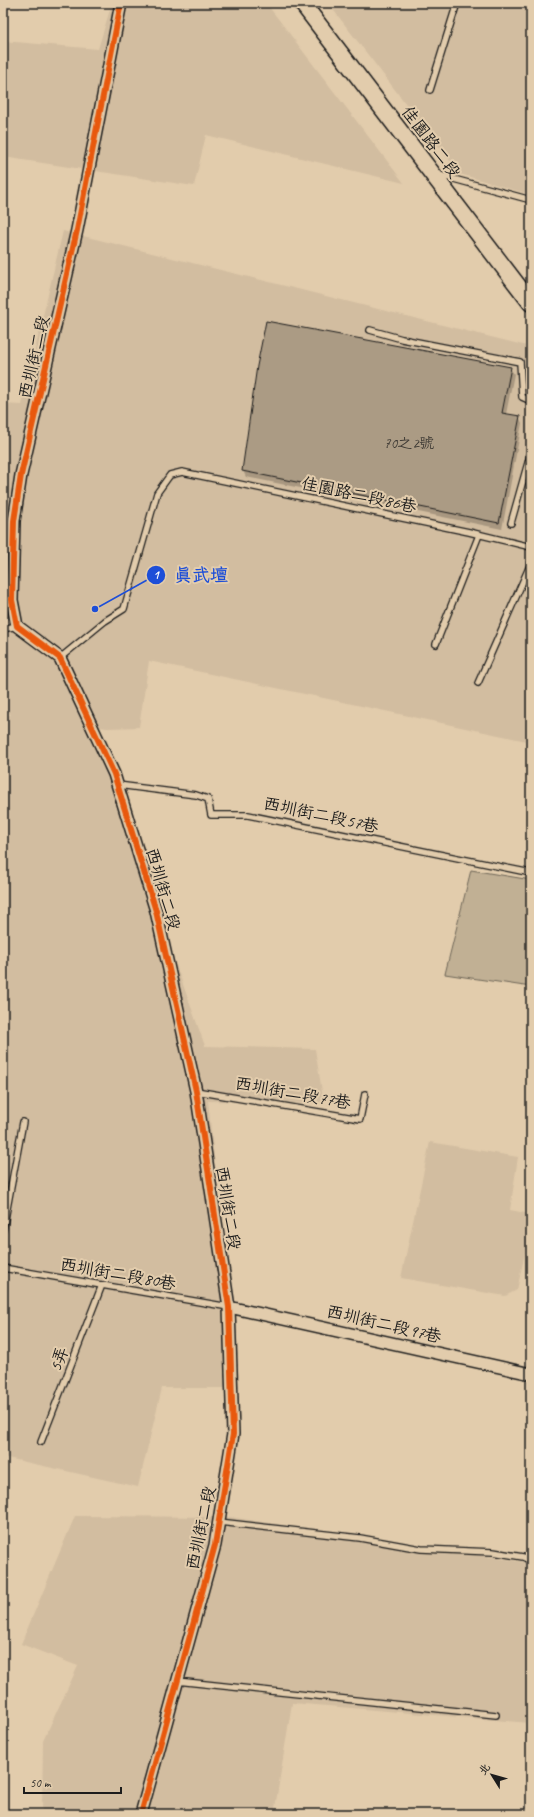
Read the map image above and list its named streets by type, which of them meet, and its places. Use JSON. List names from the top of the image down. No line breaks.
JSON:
{"streets":{"street":["佳園路二段","西圳街二段","西圳街二段97巷"],"lane":["佳園路二段86巷","西圳街二段57巷","西圳街二段77巷","西圳街二段80巷","5弄"]},"crossings":[["西圳街二段","佳園路二段86巷"],["西圳街二段","西圳街二段57巷"],["西圳街二段","西圳街二段77巷"],["西圳街二段","西圳街二段80巷"],["西圳街二段","西圳街二段97巷"],["西圳街二段80巷","西圳街二段97巷"],["西圳街二段80巷","5弄"]],"places":["真武壇"],"house_numbers":["70之2號"],"scale_bar":"50 m","north":"top left"}
